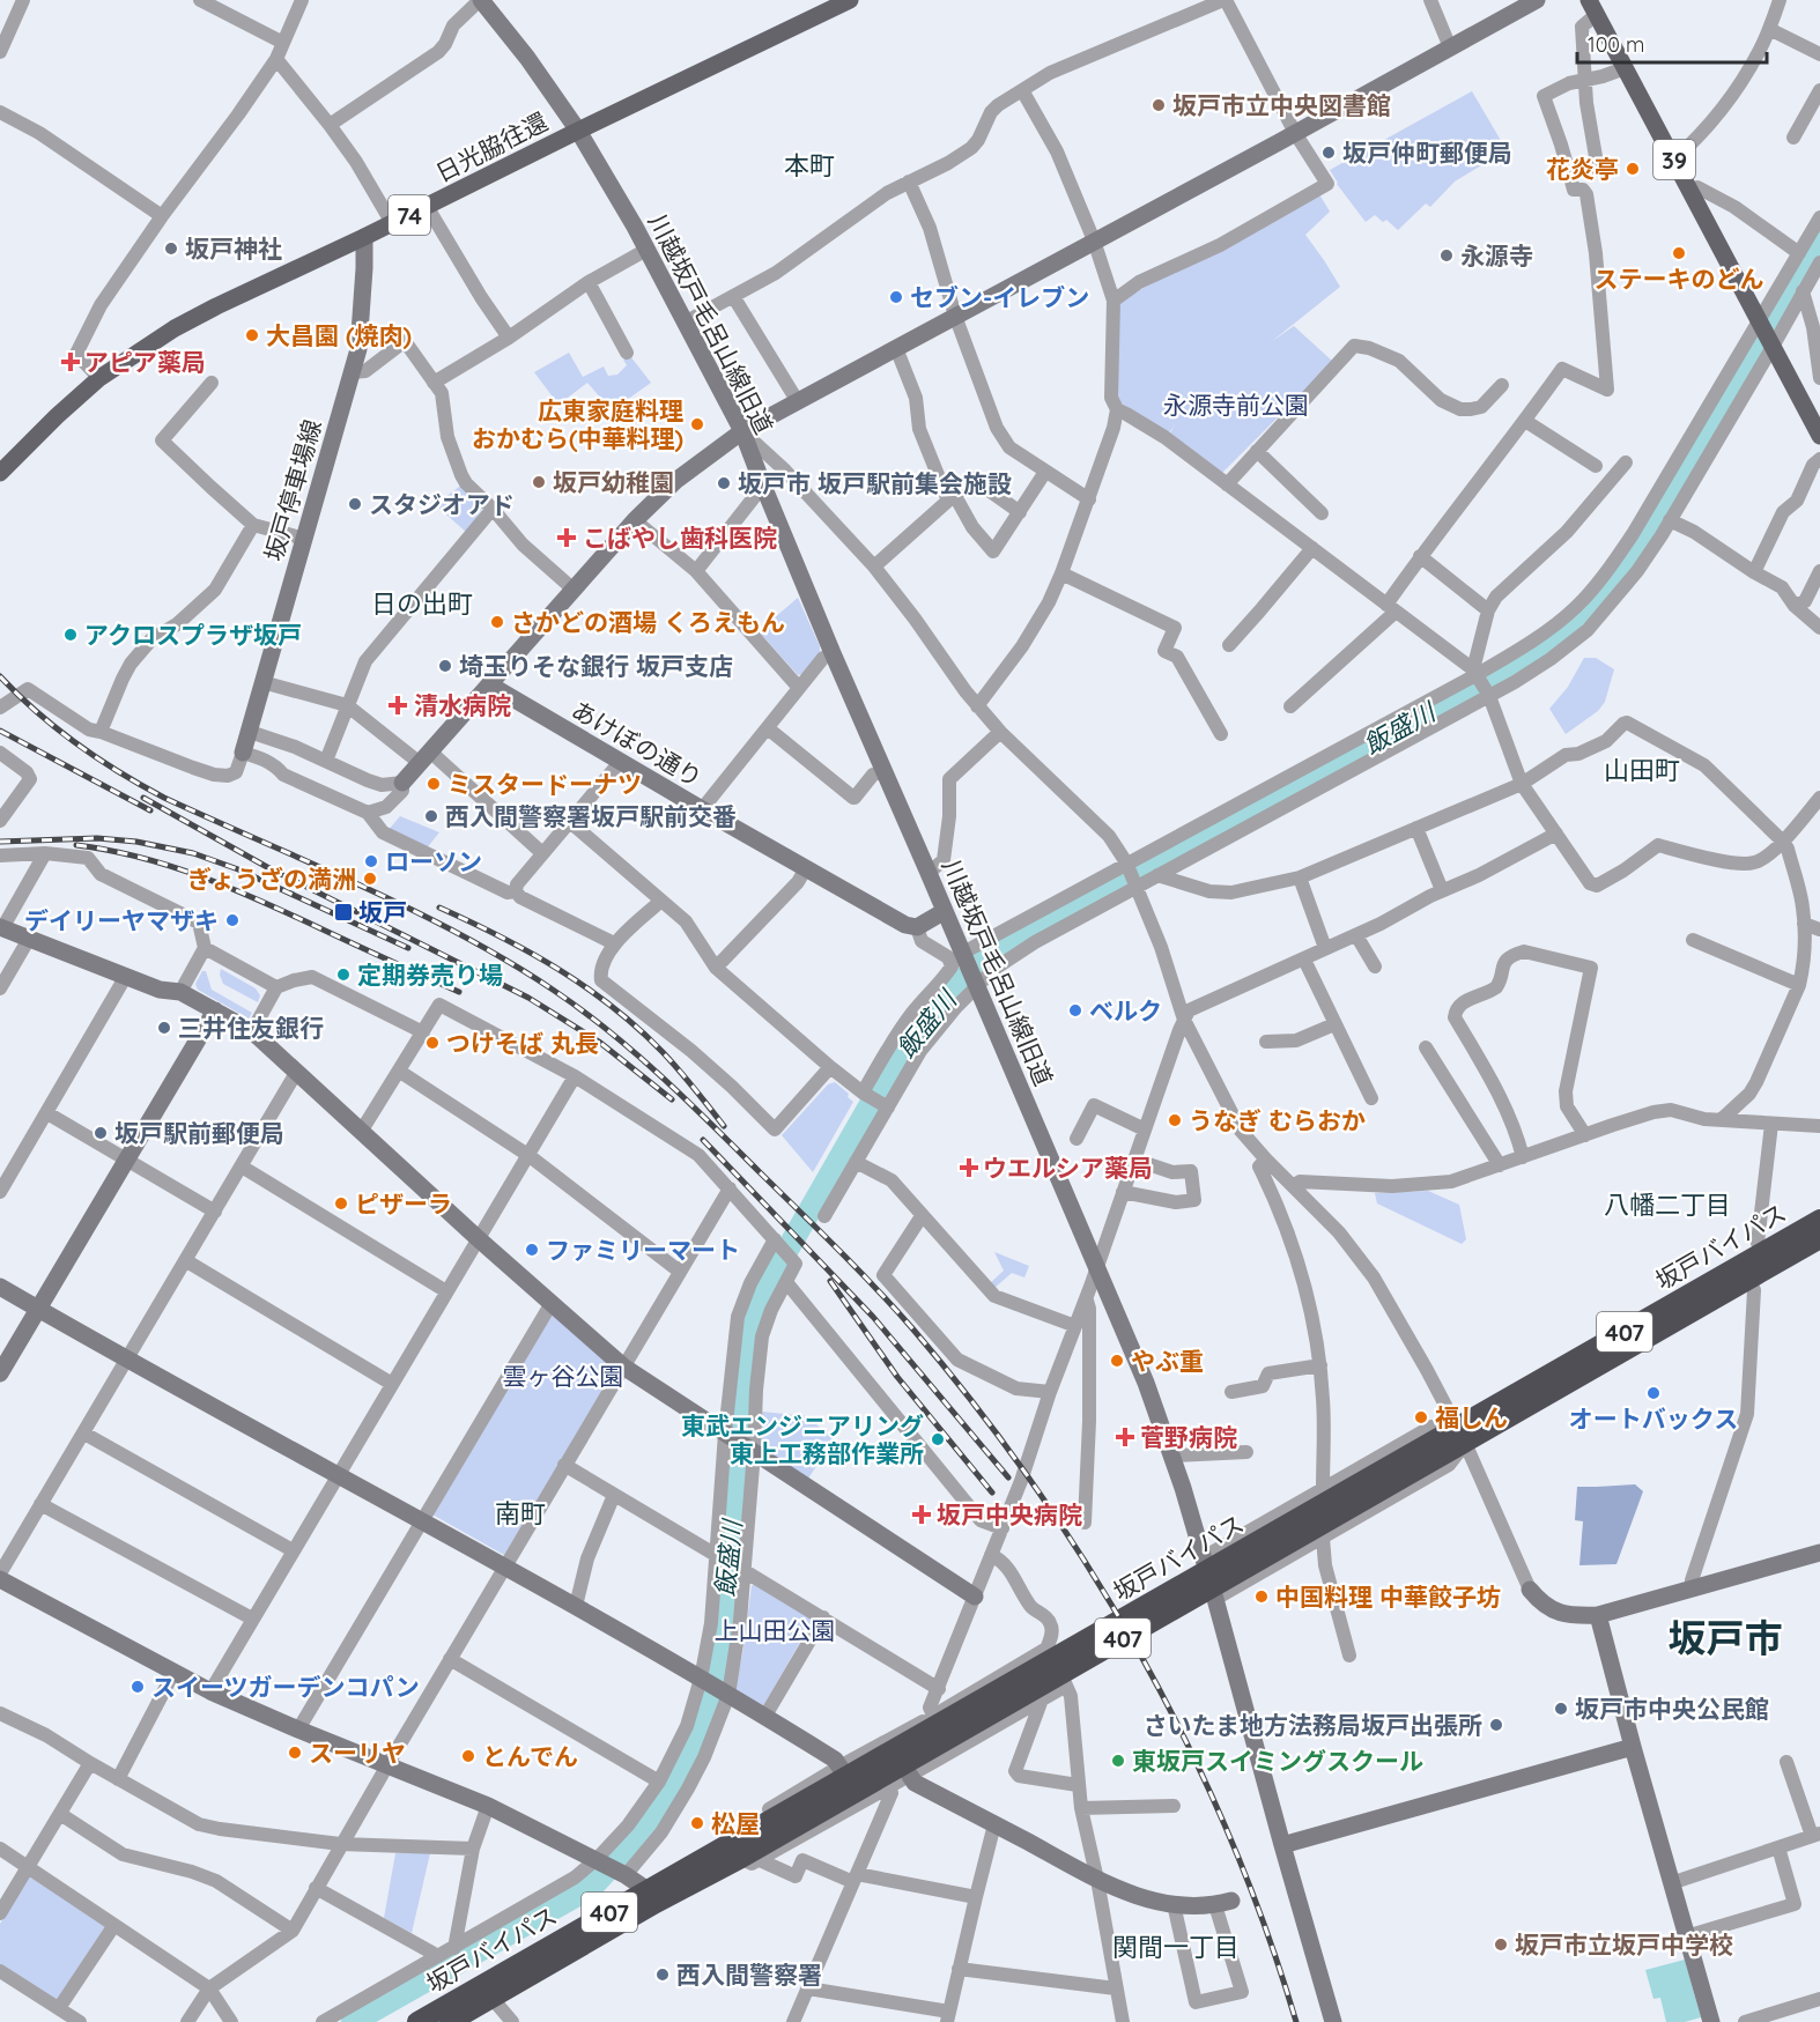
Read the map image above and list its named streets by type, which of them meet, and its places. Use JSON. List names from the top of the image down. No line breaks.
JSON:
{"streets":{"highway":["坂戸バイパス","407"],"main road":["日光脇往還","39","74"],"street":["川越坂戸毛呂山線旧道","坂戸停車場線","あけぼの通り"]},"crossings":[["日光脇往還","川越坂戸毛呂山線旧道"],["日光脇往還","坂戸停車場線"]],"districts":["本町","日の出町","山田町","八幡二丁目","南町","坂戸市","関間一丁目"],"water":["飯盛川"],"parks":["永源寺前公園","雲ヶ谷公園","上山田公園"],"places":{"other":["坂戸市立中央図書館","坂戸仲町郵便局","花炎亭","坂戸神社","ステーキのどん","永源寺","セブン-イレブン","大昌園 (焼肉)","広東家庭料理 おかむら(中華料理)","坂戸幼稚園","坂戸市 坂戸駅前集会施設","スタジオアド","さかどの酒場 くろえもん","アクロスプラザ坂戸","埼玉りそな銀行 坂戸支店","ミスタードーナツ","西入間警察署坂戸駅前交番","ローソン","ぎょうざの満洲","デイリーヤマザキ","定期券売り場","ベルク","三井住友銀行","つけそば 丸長","うなぎ むらおか","坂戸駅前郵便局","ピザーラ","ファミリーマート","やぶ重","オートバックス","福しん","東武エンジニアリング 東上工務部作業所","中国料理 中華餃子坊","スイーツガーデンコパン","坂戸市中央公民館","さいたま地方法務局坂戸出張所","スーリヤ","とんでん","東坂戸スイミングスクール","松屋","坂戸市立坂戸中学校","西入間警察署"],"health":["アピア薬局","こばやし歯科医院","清水病院","ウエルシア薬局","菅野病院","坂戸中央病院"],"transit":["坂戸"]},"scale_bar":"100 m"}
